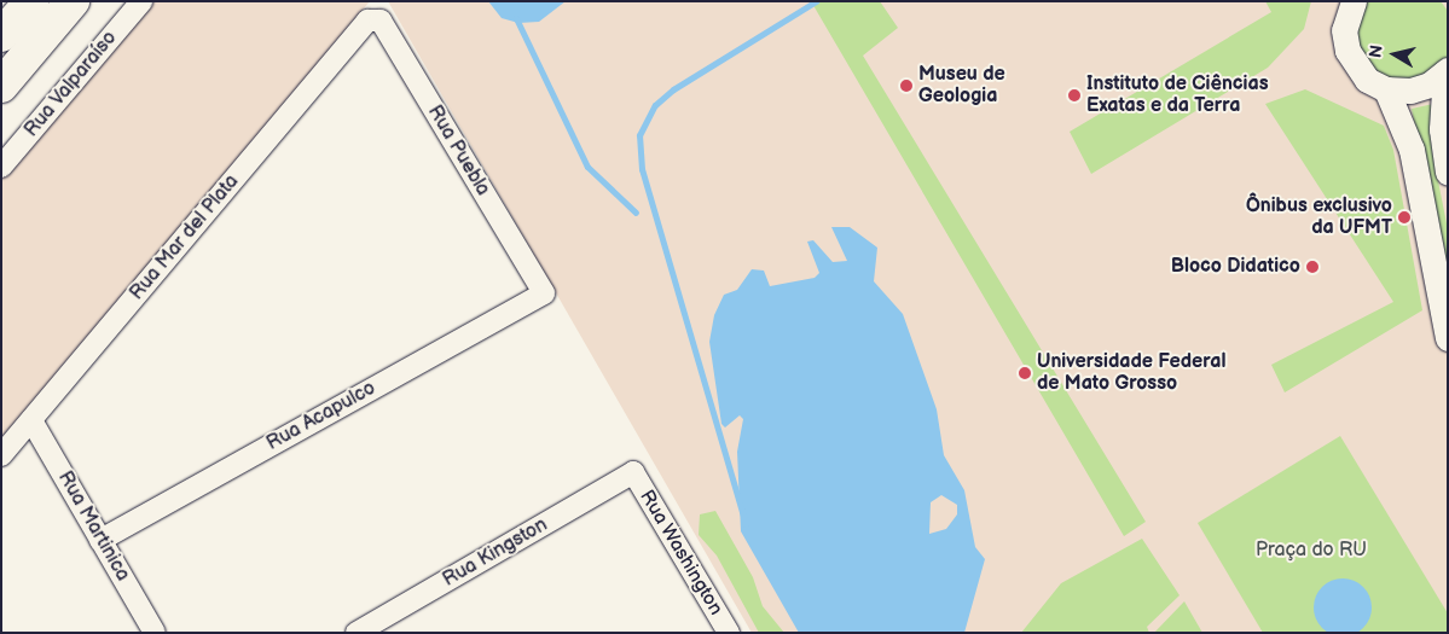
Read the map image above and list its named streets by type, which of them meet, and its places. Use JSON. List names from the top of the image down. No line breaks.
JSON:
{"streets":{"street":["Rua Valparaíso","Rua Puebla","Rua Mar del Plata","Rua Acapulco","Rua Martinica","Rua Kingston","Rua Washington"]},"crossings":[["Rua Puebla","Rua Mar del Plata"],["Rua Puebla","Rua Acapulco"],["Rua Mar del Plata","Rua Martinica"],["Rua Acapulco","Rua Martinica"],["Rua Kingston","Rua Washington"]],"parks":["Praça do RU"],"places":["Museu de Geologia","Instituto de Ciências Exatas e da Terra","Ônibus exclusivo da UFMT","Bloco Didatico","Universidade Federal de Mato Grosso"],"north":"left"}
